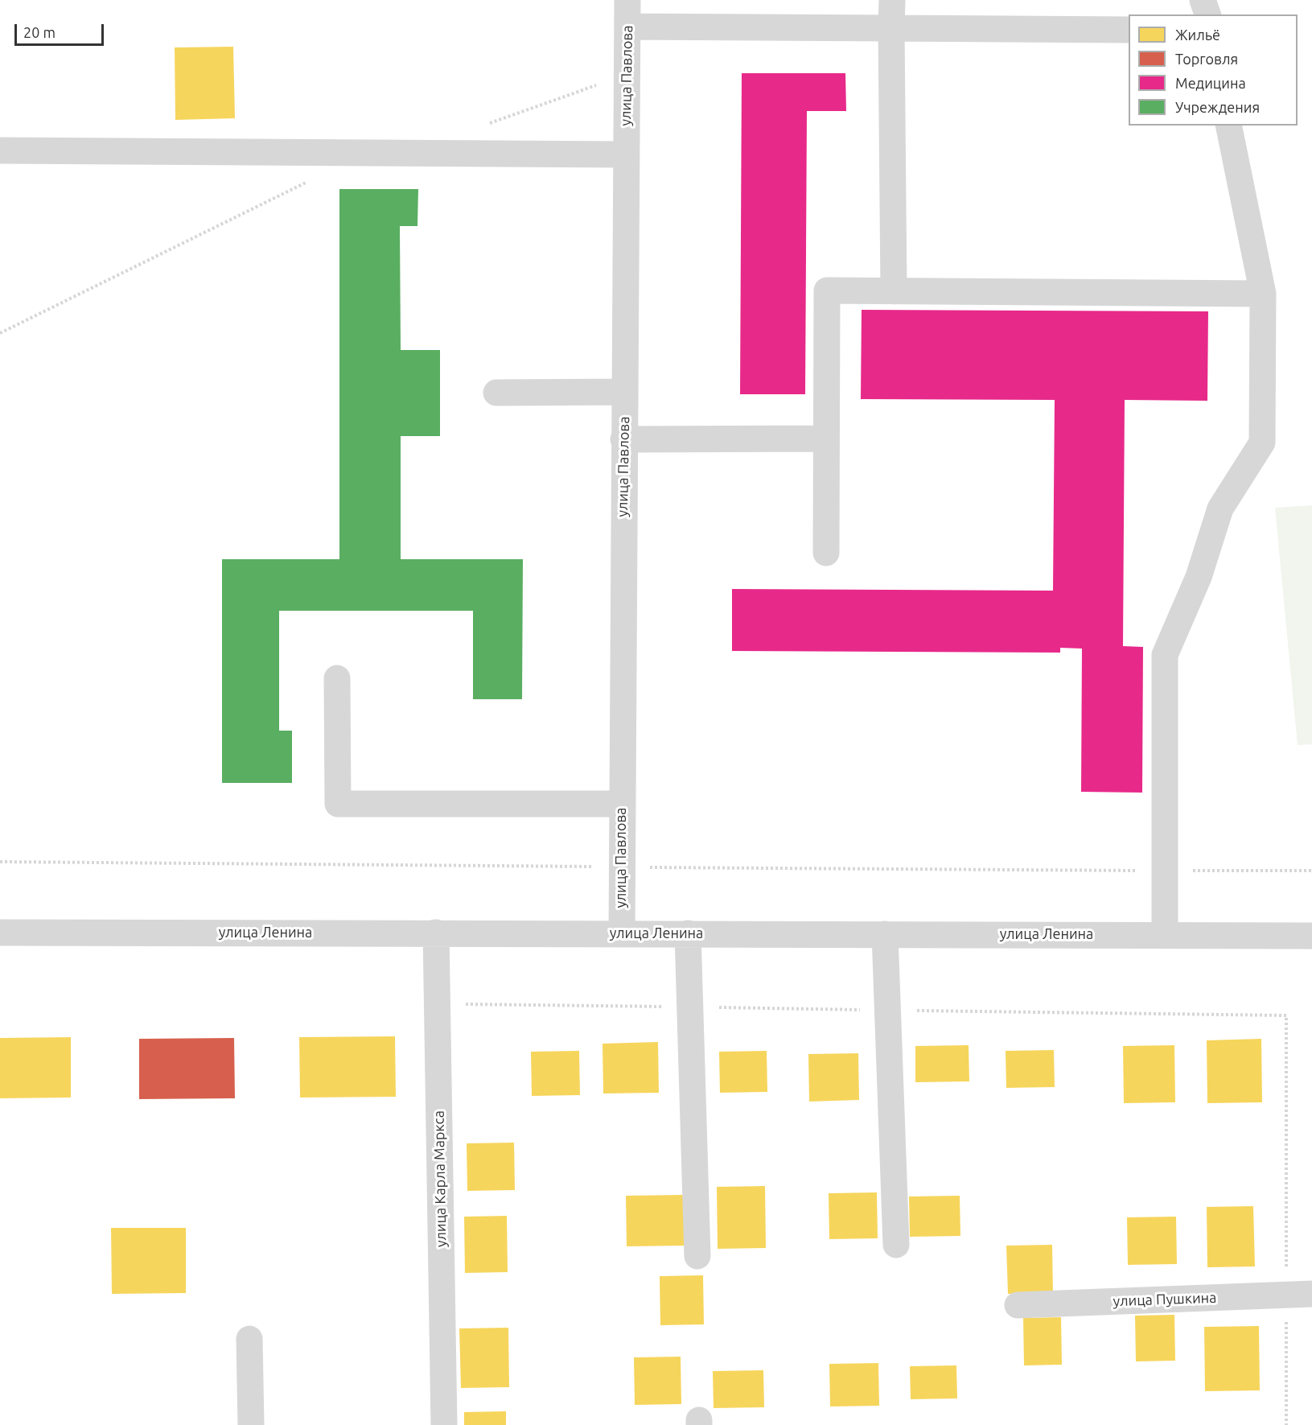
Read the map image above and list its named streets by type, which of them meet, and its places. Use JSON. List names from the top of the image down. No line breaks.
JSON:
{"streets":{"street":["улица Павлова","улица Ленина","улица Карла Маркса","улица Пушкина"]},"crossings":[["улица Павлова","улица Ленина"],["улица Ленина","улица Карла Маркса"]],"legend":["Жильё","Торговля","Медицина","Учреждения"],"scale_bar":"20 m"}
